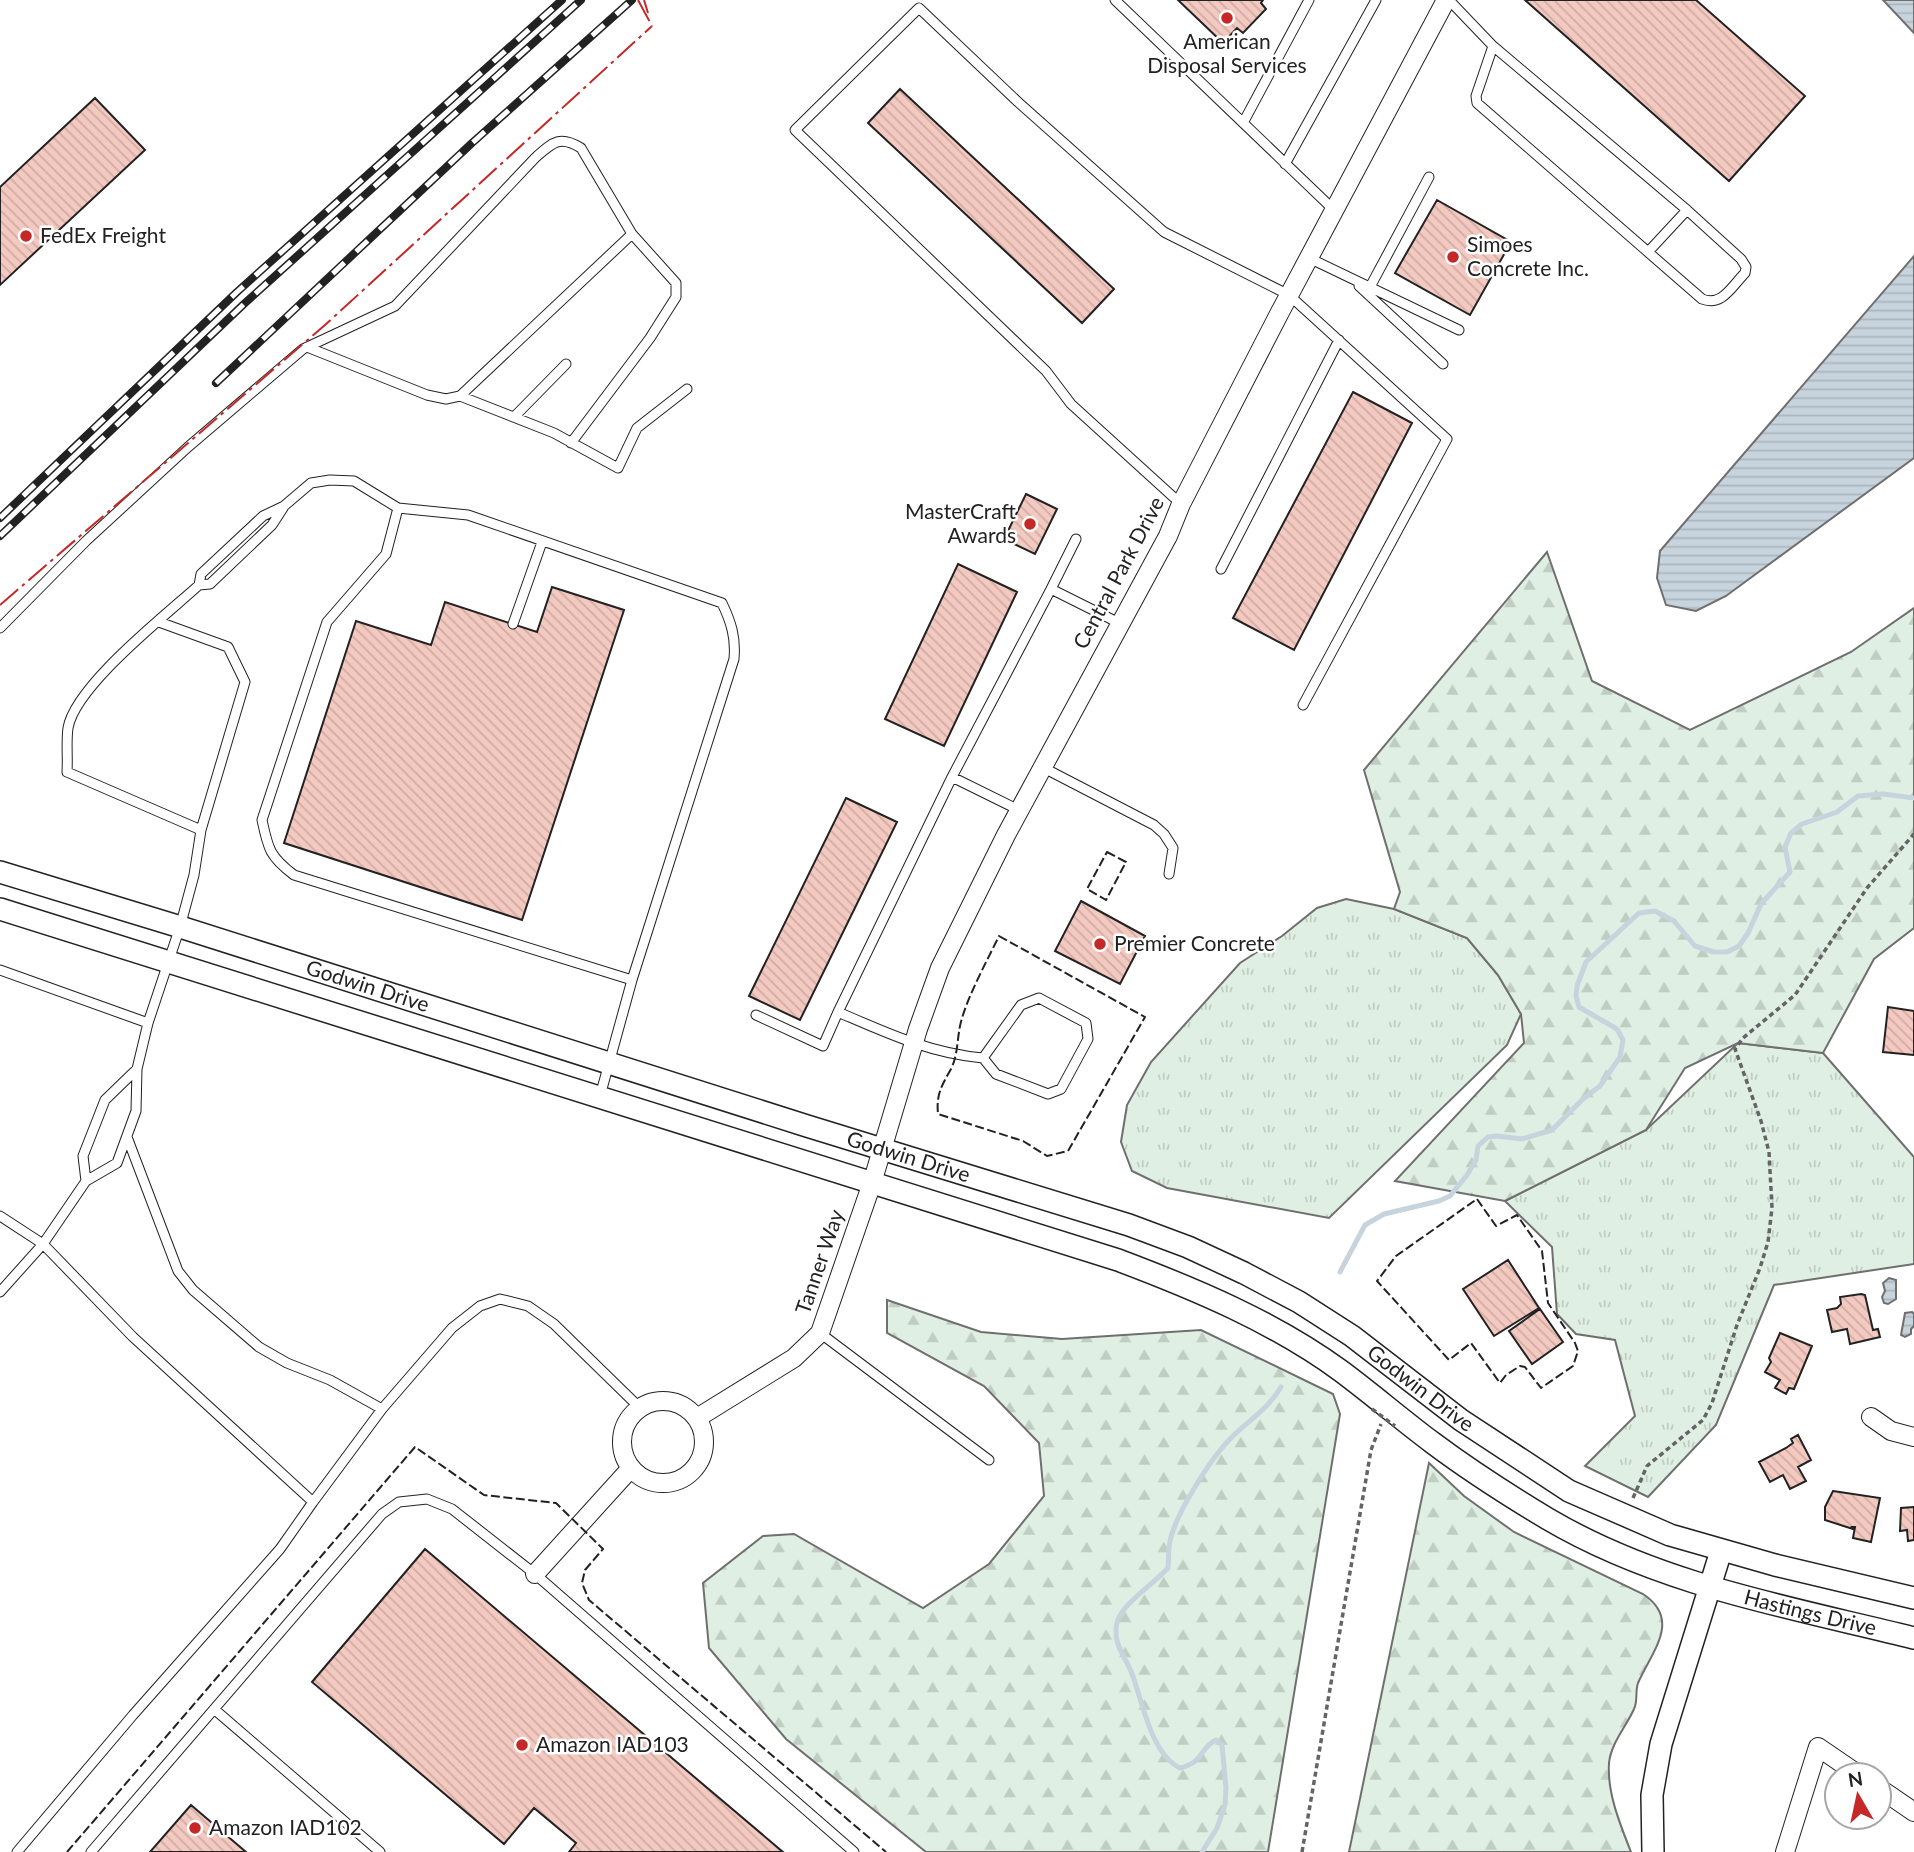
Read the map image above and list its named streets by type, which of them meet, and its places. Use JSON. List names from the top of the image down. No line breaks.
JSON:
{"streets":{"street":["Central Park Drive","Godwin Drive","Tanner Way","Hastings Drive"]},"crossings":[["Central Park Drive","Godwin Drive"],["Central Park Drive","Tanner Way"],["Godwin Drive","Tanner Way"],["Godwin Drive","Hastings Drive"]],"places":["American Disposal Services","FedEx Freight","Simoes Concrete Inc.","MasterCraft Awards","Premier Concrete","Amazon IAD103","Amazon IAD102"],"north":"top"}
